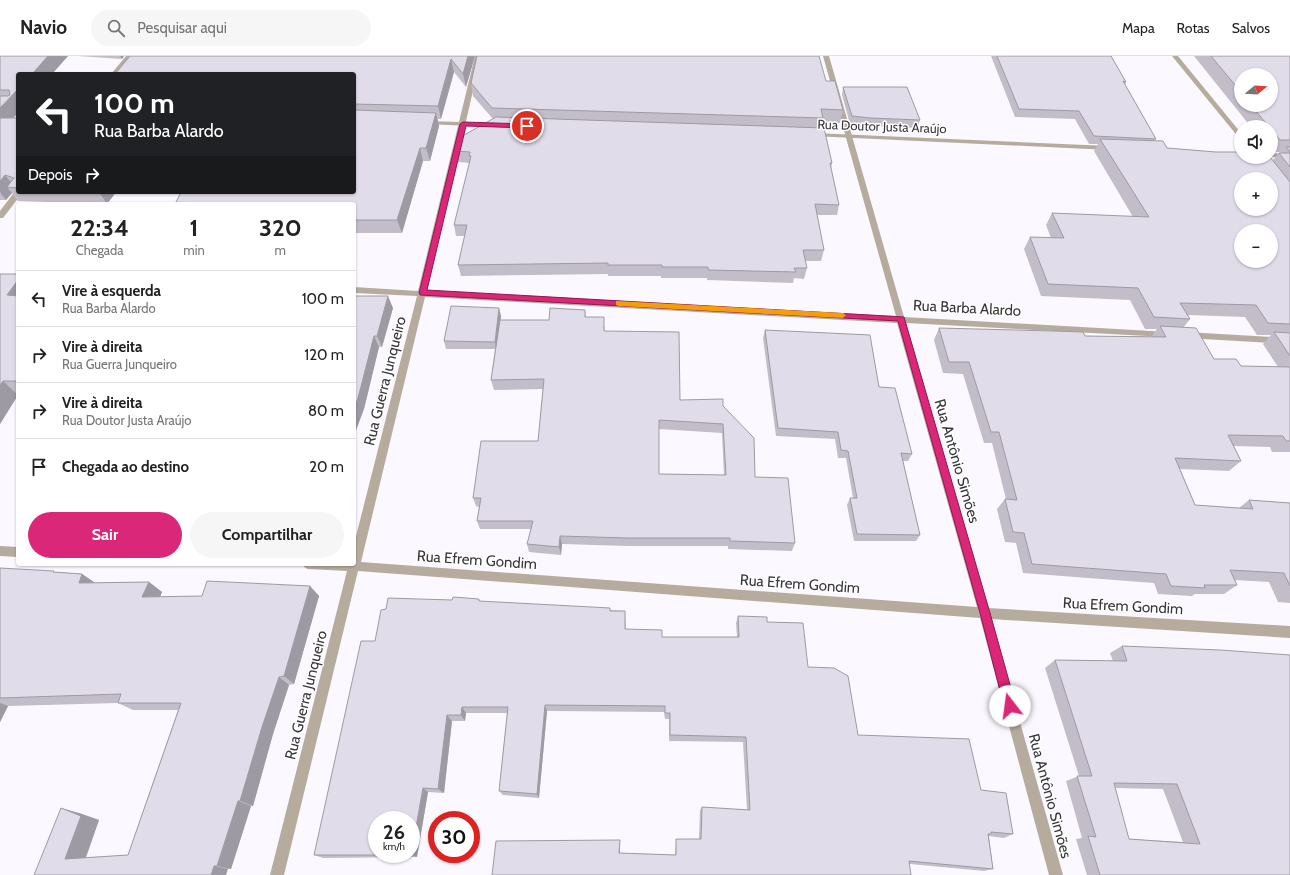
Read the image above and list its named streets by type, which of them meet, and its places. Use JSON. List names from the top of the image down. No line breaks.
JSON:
{"streets":{"street":["Rua Doutor Justa Araújo","Rua Barba Alardo","Rua Guerra Junqueiro","Rua Antônio Simões","Rua Efrem Gondim"]},"crossings":[["Rua Doutor Justa Araújo","Rua Antônio Simões"],["Rua Barba Alardo","Rua Guerra Junqueiro"],["Rua Barba Alardo","Rua Antônio Simões"],["Rua Guerra Junqueiro","Rua Efrem Gondim"],["Rua Antônio Simões","Rua Efrem Gondim"]],"north":"right","page":{"header":"Navio","search":"Pesquisar aqui","nav":["Mapa","Rotas","Salvos"],"map_buttons":["+","−"],"turn":["100 m","Rua Barba Alardo"],"then":"Depois","eta":["22:34","Chegada","1","min","320","m"],"list":[{"name":"Vire à esquerda","note":"Rua Barba Alardo","value":"100 m"},{"name":"Vire à direita","note":"Rua Guerra Junqueiro","value":"120 m"},{"name":"Vire à direita","note":"Rua Doutor Justa Araújo","value":"80 m"},{"name":"Chegada ao destino","value":"20 m"}],"buttons":["Sair","Compartilhar"],"speed":"26 km/h","limit":"30"}}
